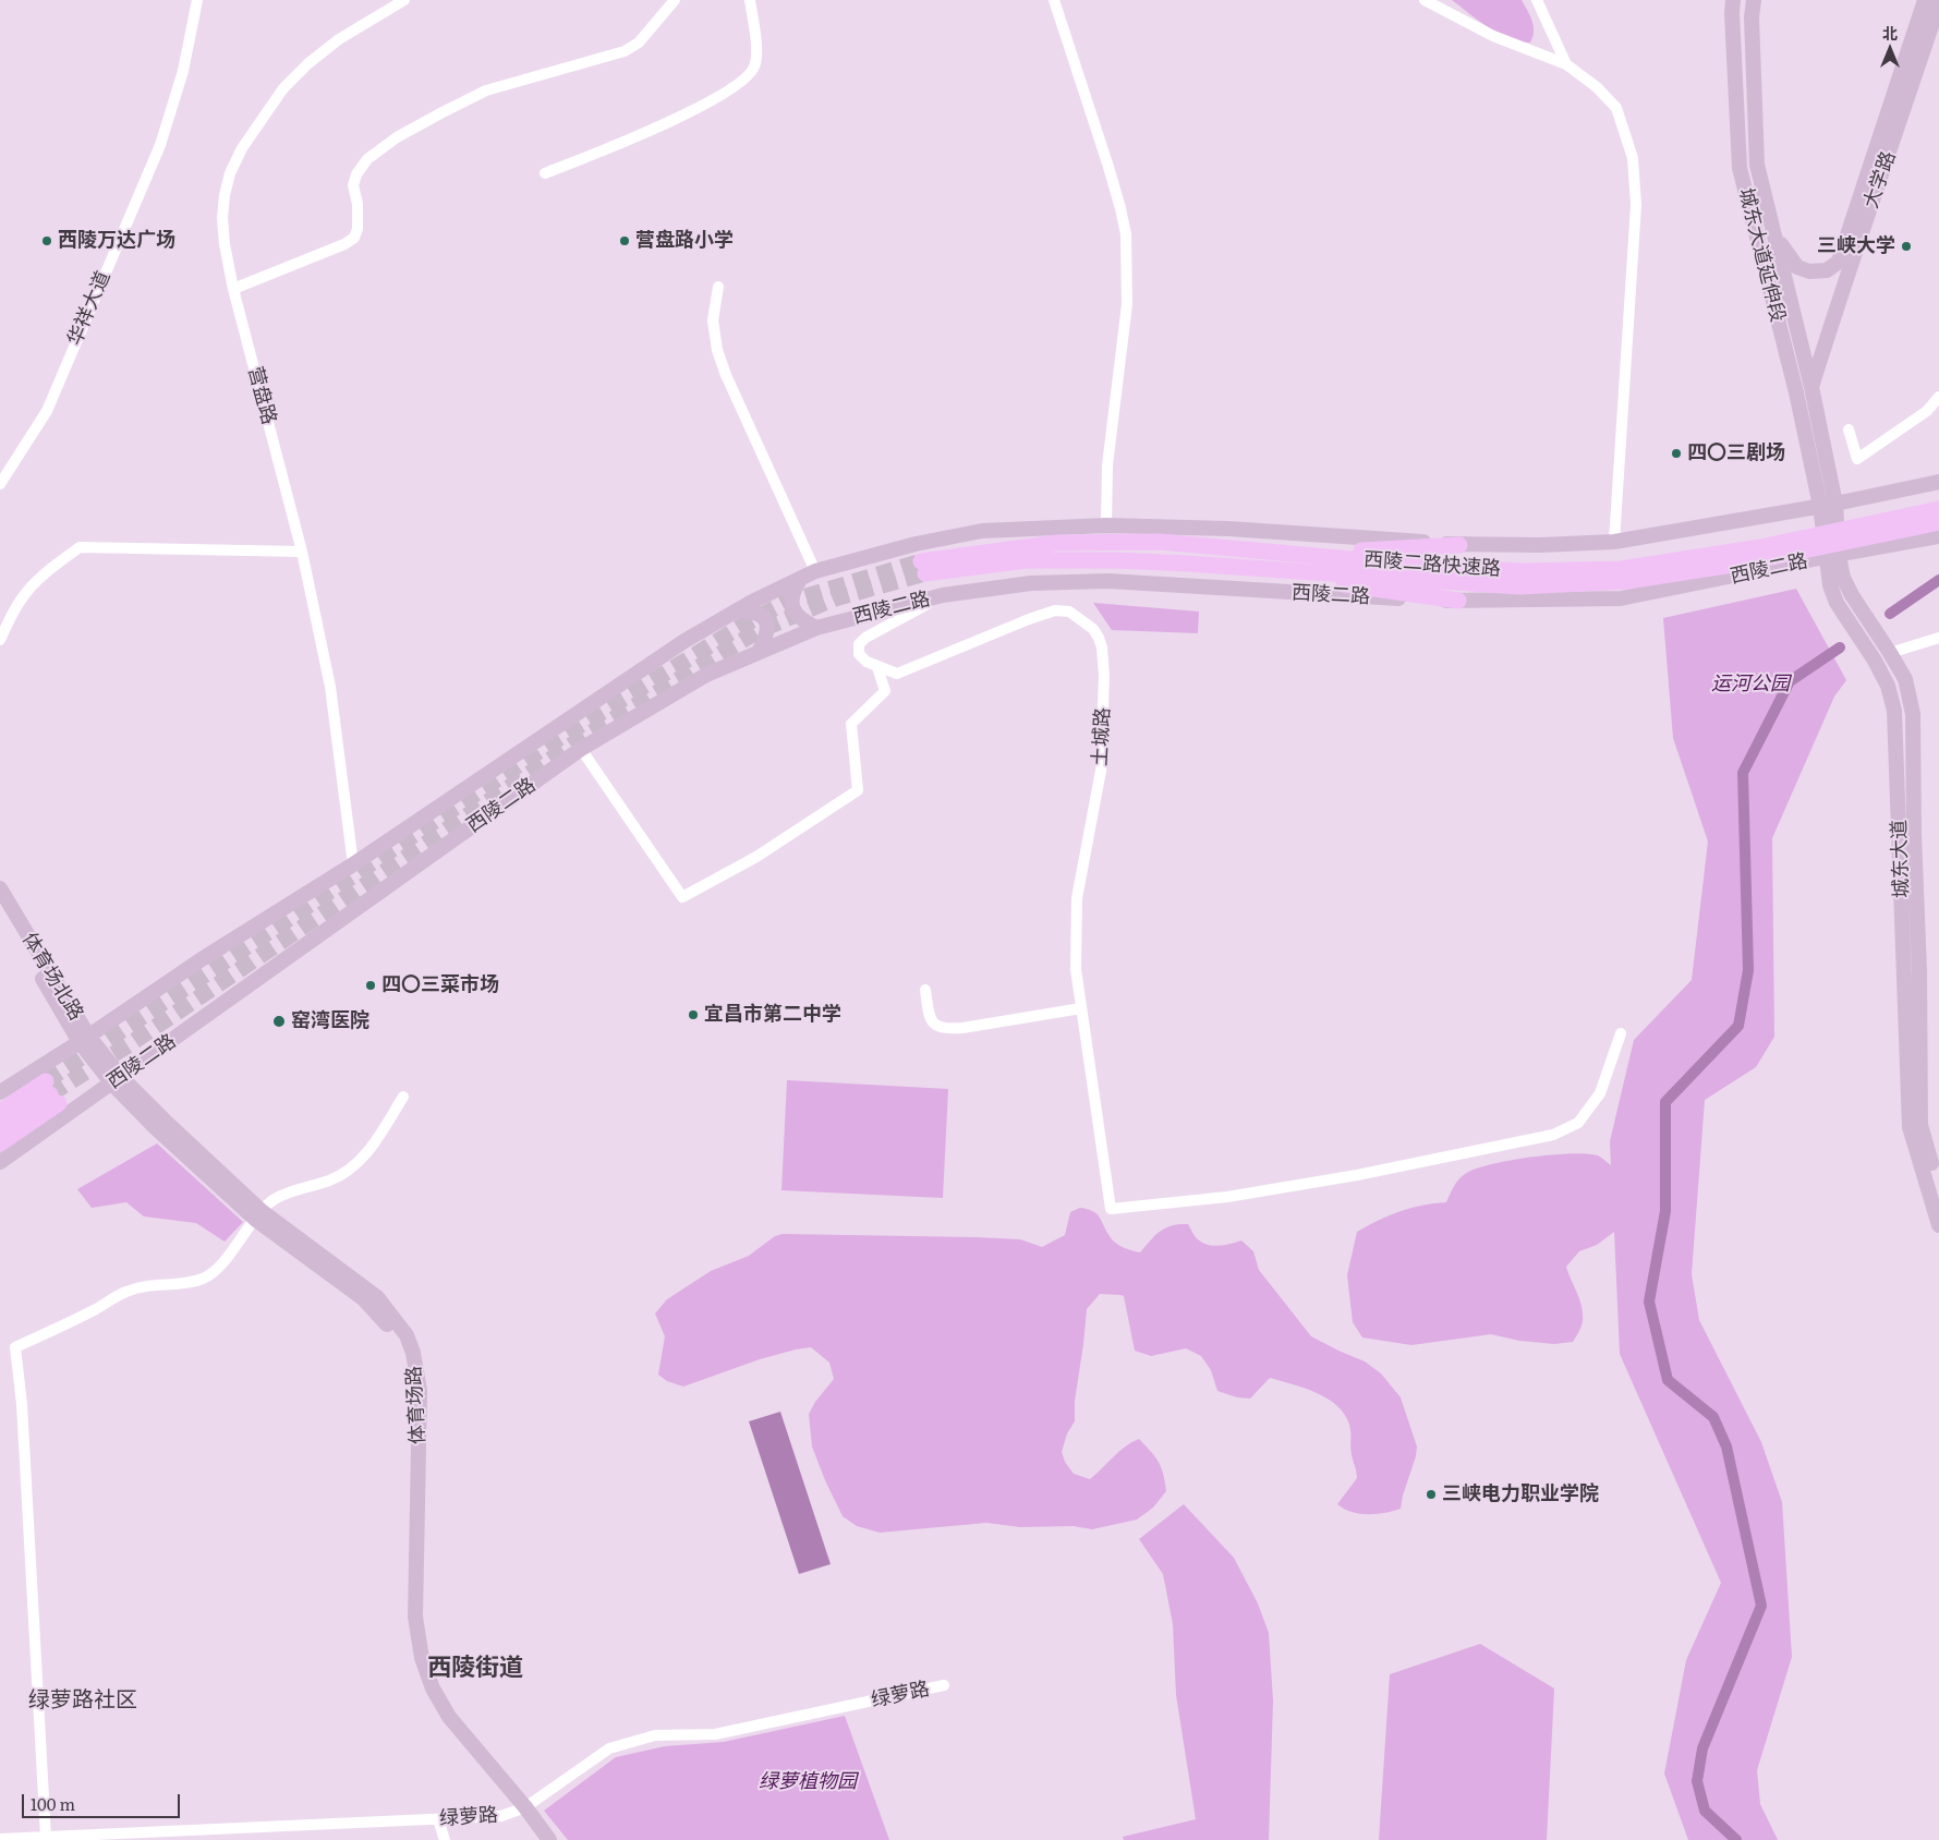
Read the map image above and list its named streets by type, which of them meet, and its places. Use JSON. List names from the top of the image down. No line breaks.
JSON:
{"streets":{"highway":["西陵二路快速路"],"main road":["大学路","城东大道延伸段","西陵二路","城东大道","体育场北路","体育场路"],"street":["华祥大道","营盘路","土城路","绿萝路"]},"crossings":[["大学路","城东大道延伸段"],["城东大道延伸段","西陵二路"],["城东大道延伸段","城东大道"],["营盘路","西陵二路"],["西陵二路","城东大道"],["西陵二路","体育场北路"],["西陵二路","体育场路"],["体育场北路","体育场路"],["体育场路","绿萝路"]],"districts":["西陵街道","绿萝路社区"],"parks":["运河公园","绿萝植物园"],"places":["西陵万达广场","营盘路小学","三峡大学","四〇三剧场","四〇三菜市场","宜昌市第二中学","窑湾医院","三峡电力职业学院"],"scale_bar":"100 m","north":"top"}
